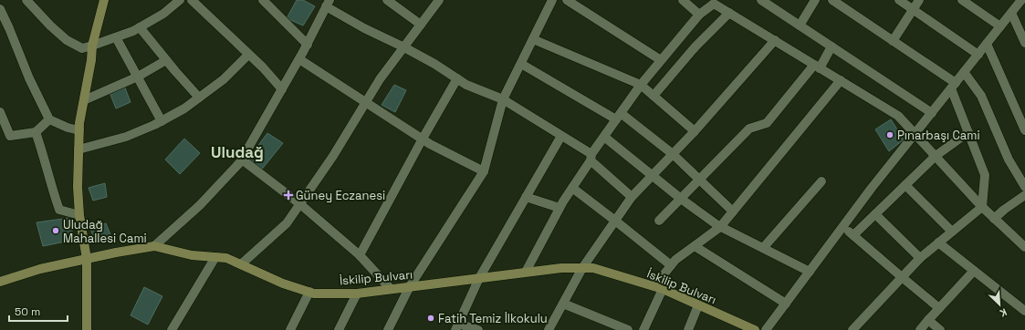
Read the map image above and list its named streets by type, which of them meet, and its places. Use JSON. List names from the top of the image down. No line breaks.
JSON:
{"streets":{"main road":["İskilip Bulvarı"]},"districts":["Uludağ"],"places":{"other":["Pınarbaşı Cami","Uludağ Mahallesi Cami","Fatih Temiz İlkokulu"],"health":["Güney Eczanesi"]},"scale_bar":"50 m","north":"bottom right"}
